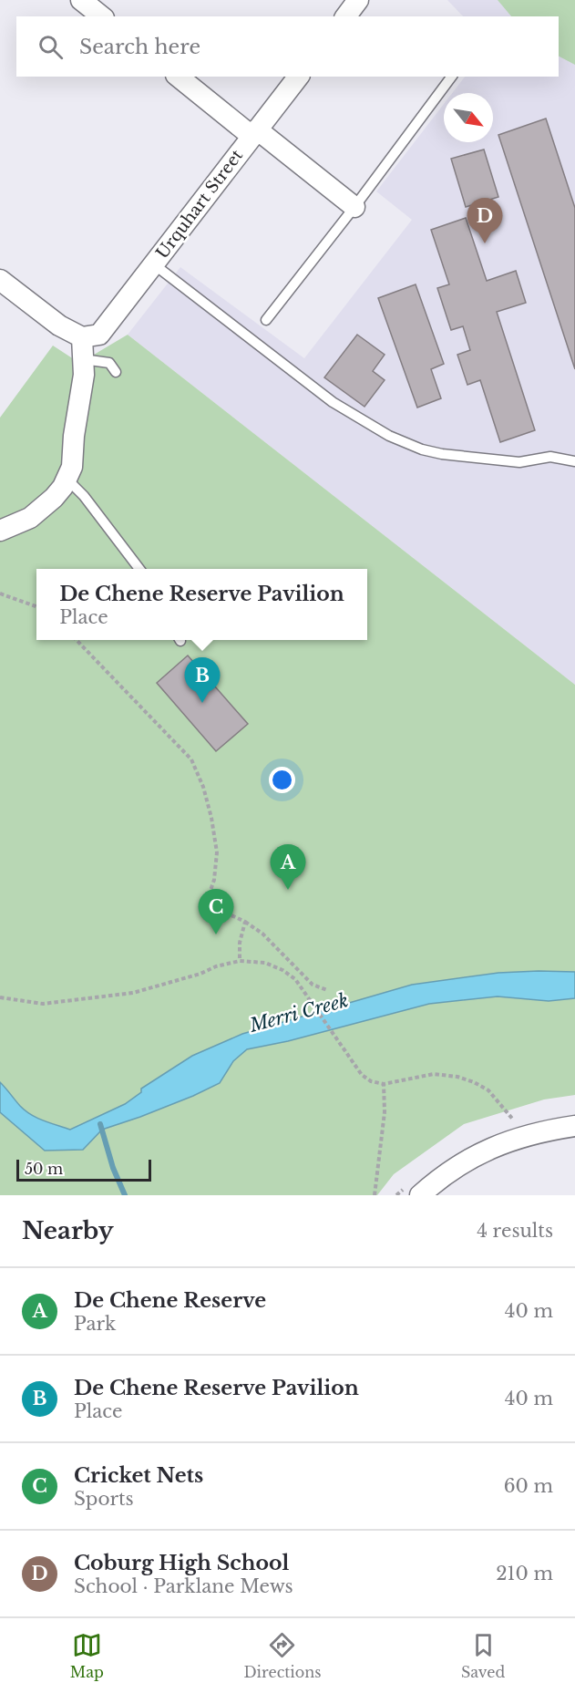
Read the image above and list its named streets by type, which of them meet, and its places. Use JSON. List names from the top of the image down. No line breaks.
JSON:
{"streets":{"street":["Urquhart Street"]},"water":["Merri Creek"],"scale_bar":"50 m","north":"bottom right","page":{"search":"Search here","pins":["D","B","A","C"],"popup":["De Chene Reserve Pavilion","Place"],"scale":"50 m","heading":["Nearby","4 results"],"list":[{"mark":"A","name":"De Chene Reserve","note":"Park","value":"40 m"},{"mark":"B","name":"De Chene Reserve Pavilion","note":"Place","value":"40 m"},{"mark":"C","name":"Cricket Nets","note":"Sports","value":"60 m"},{"mark":"D","name":"Coburg High School","note":"School · Parklane Mews","value":"210 m"}],"nav":["Map","Directions","Saved"]}}
